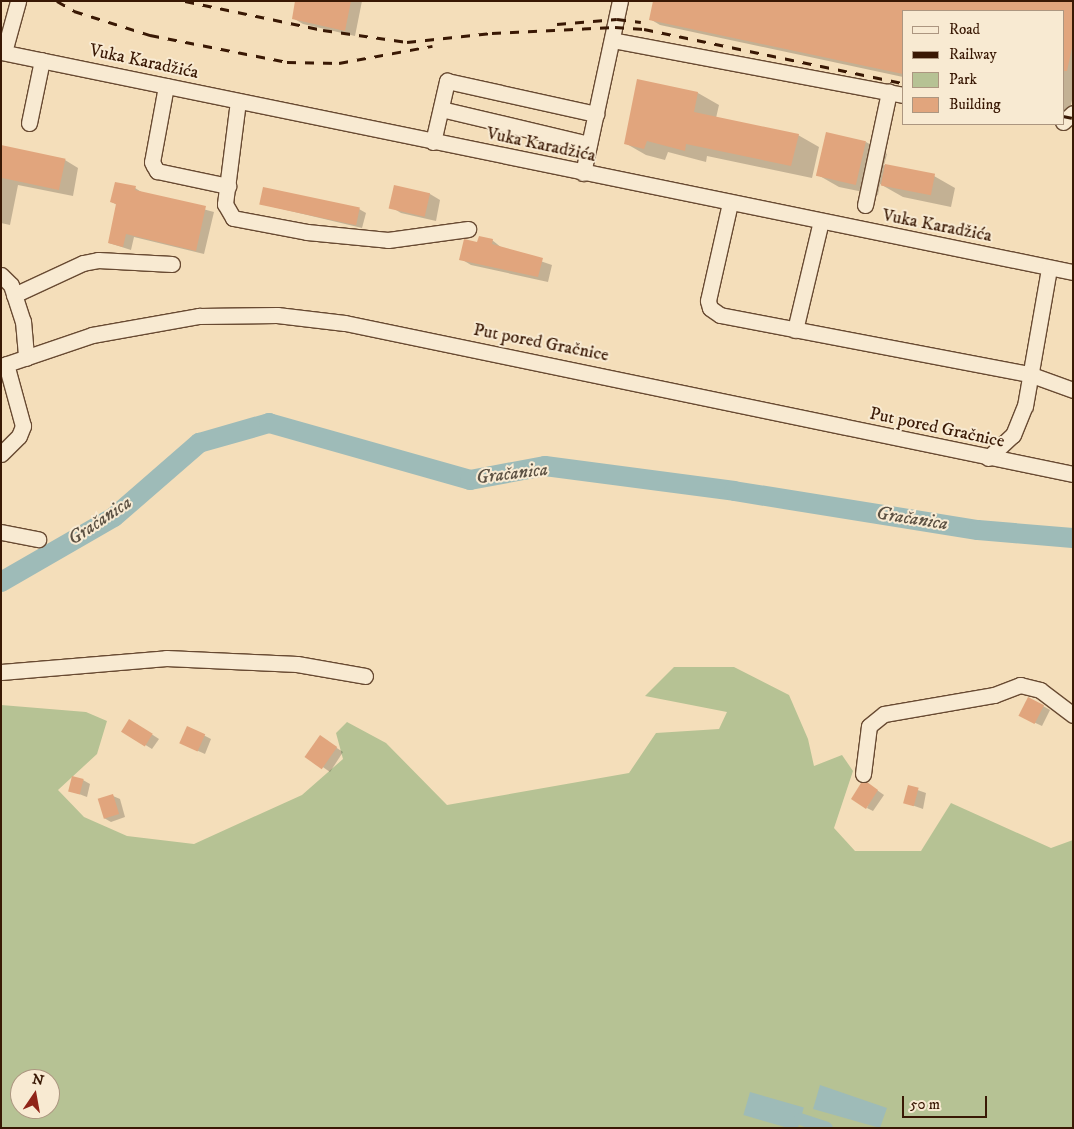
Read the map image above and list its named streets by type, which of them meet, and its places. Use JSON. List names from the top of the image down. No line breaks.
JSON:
{"streets":{"street":["Vuka Karadžića","Put pored Gračnice"]},"water":["Gračanica"],"legend":["Road","Railway","Park","Building"],"scale_bar":"50 m","north":"top"}
